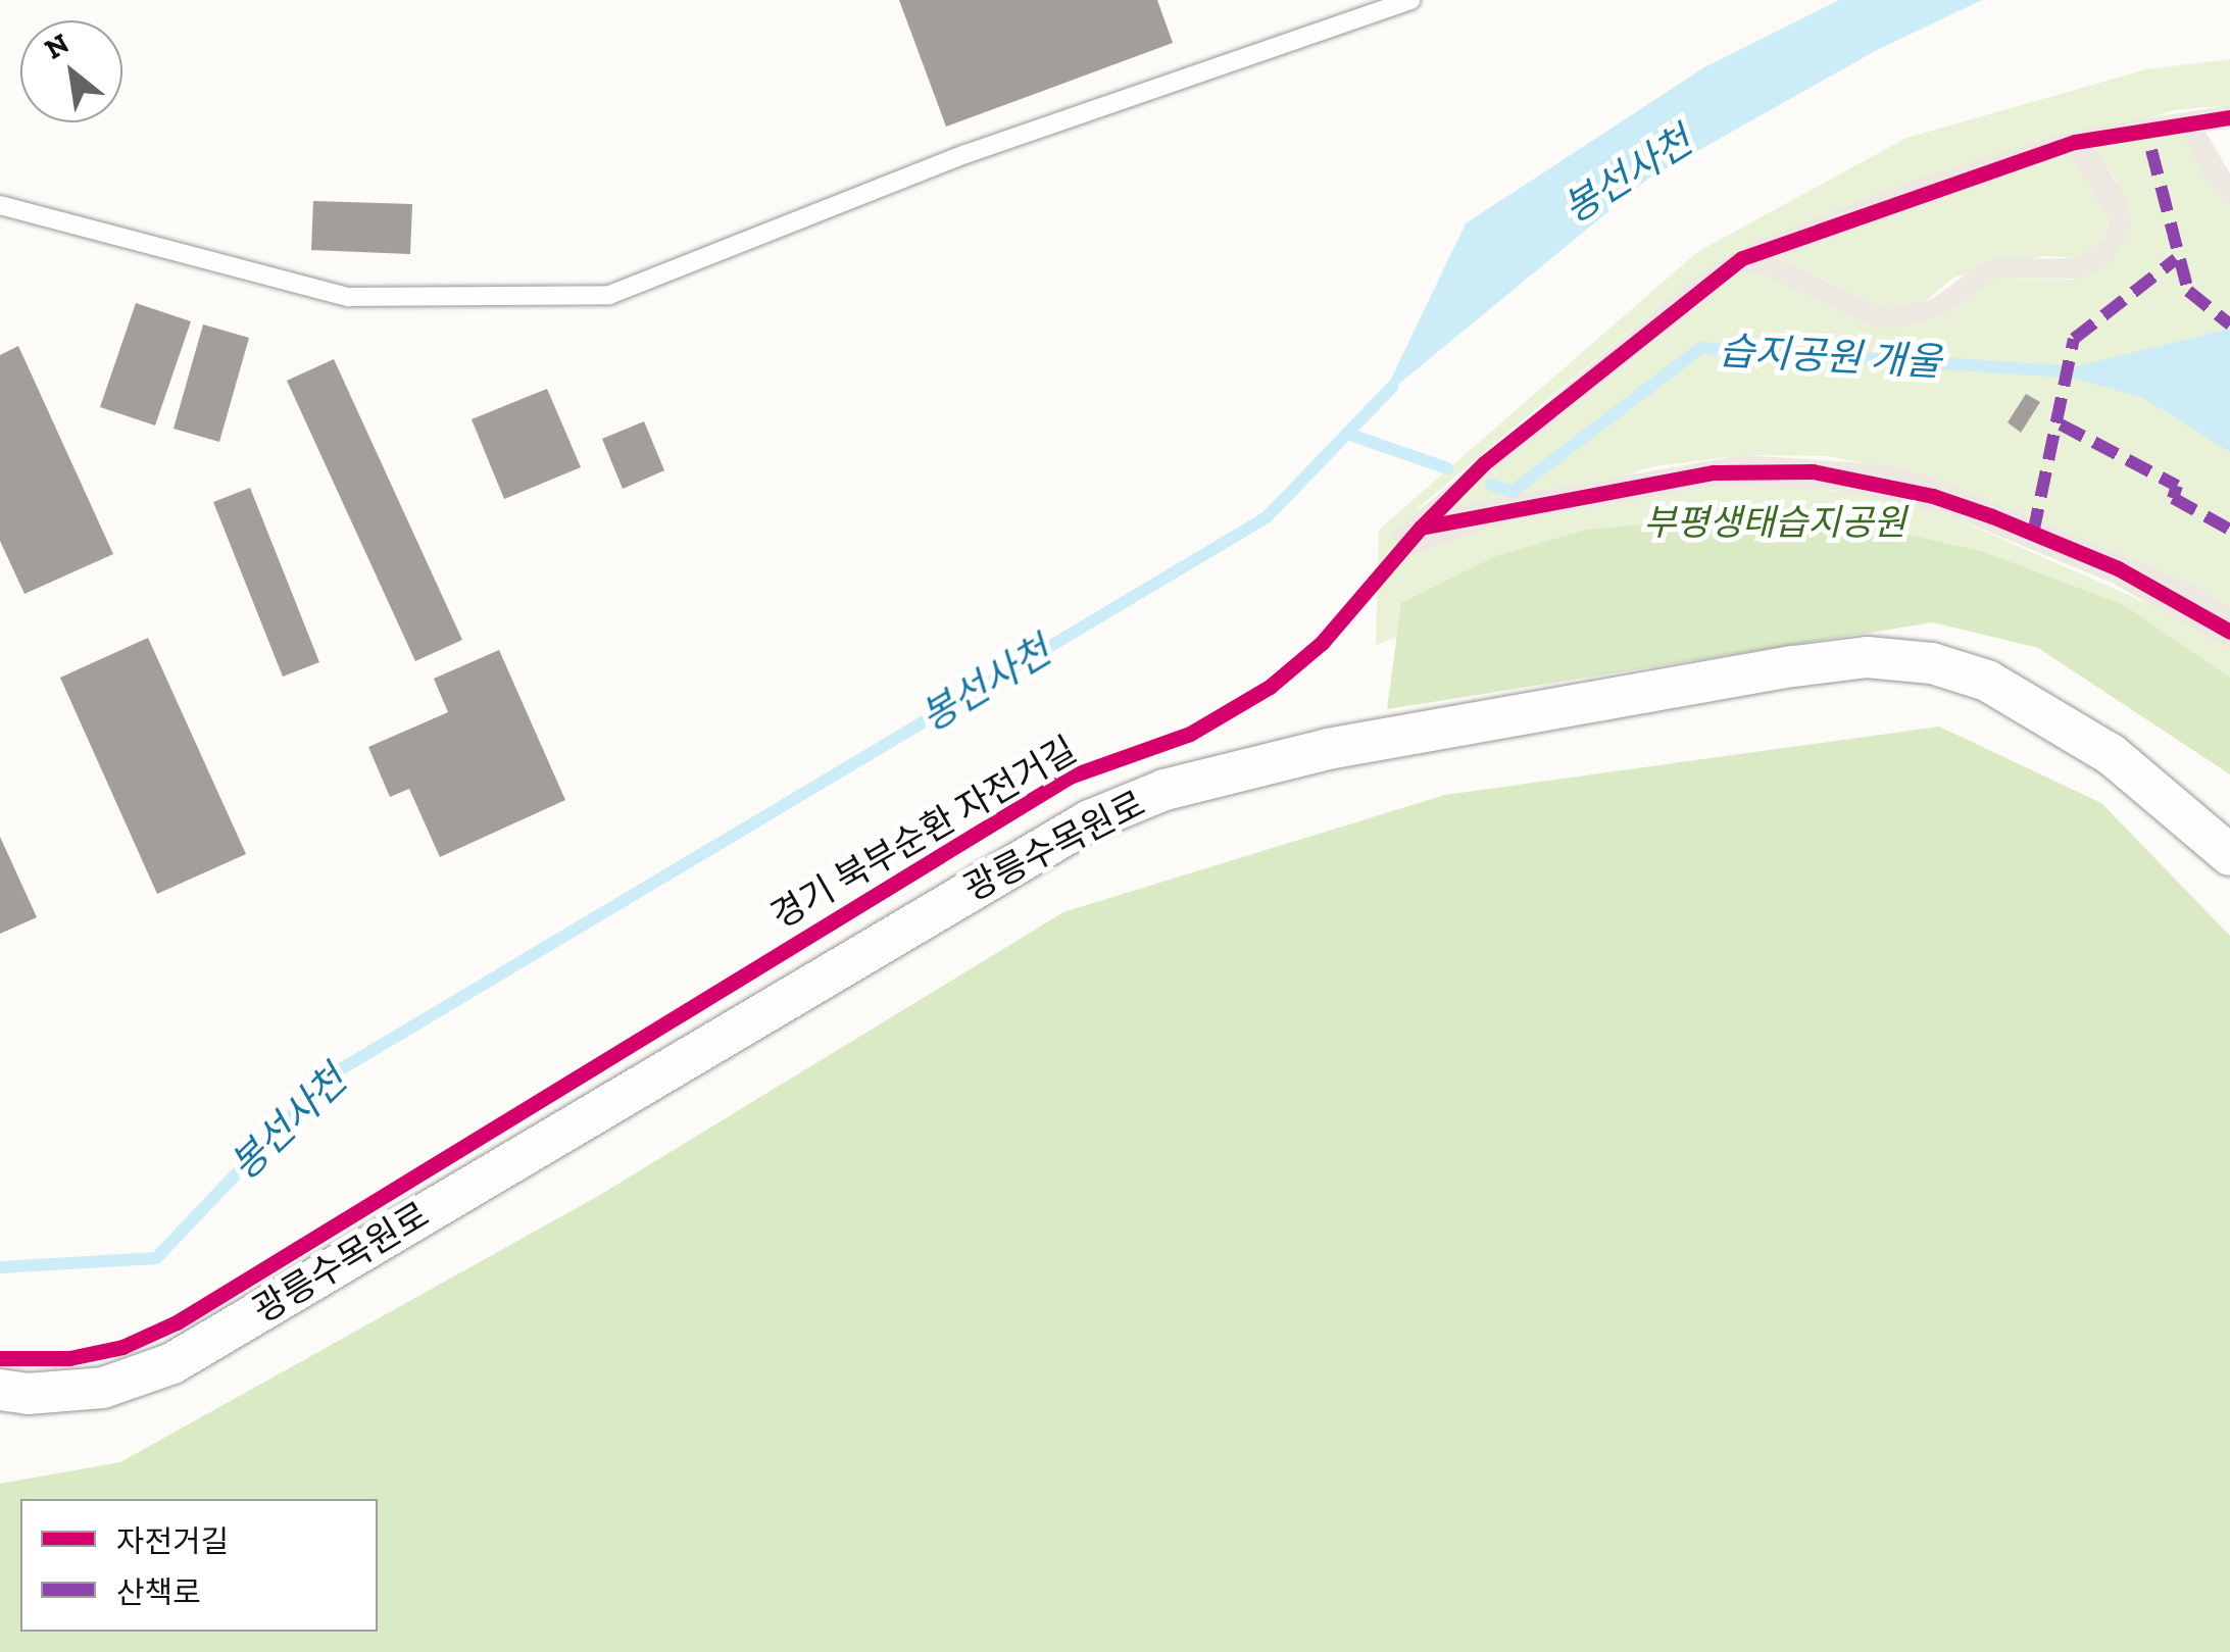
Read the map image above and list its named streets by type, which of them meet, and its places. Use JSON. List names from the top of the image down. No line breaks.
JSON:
{"streets":{"street":["광릉수목원로"],"cycle path":["경기 북부순환 자전거길"]},"water":["봉선사천","습지공원 개울"],"parks":["부평생태습지공원"],"legend":["자전거길","산책로"],"north":"top left"}
